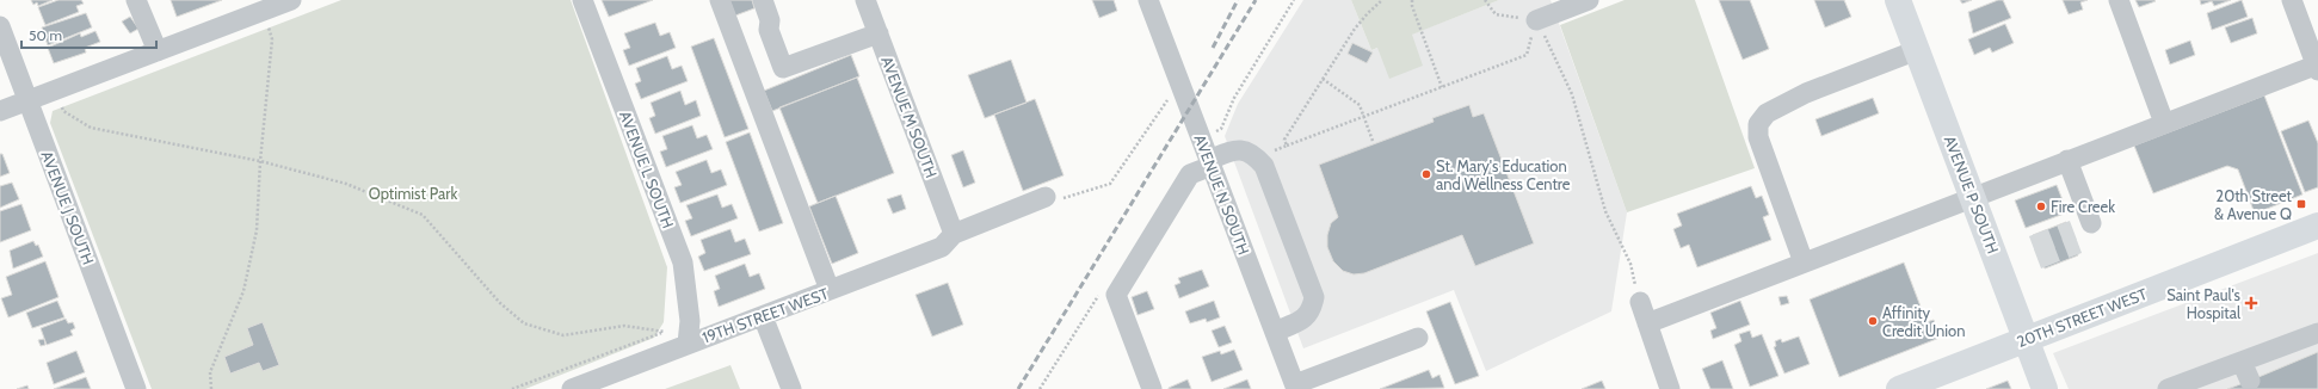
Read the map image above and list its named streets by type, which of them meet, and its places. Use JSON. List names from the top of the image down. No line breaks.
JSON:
{"streets":{"main road":["AVENUE P SOUTH","20TH STREET WEST"],"street":["AVENUE M SOUTH","AVENUE L SOUTH","AVENUE N SOUTH","AVENUE J SOUTH","19TH STREET WEST"]},"crossings":[["AVENUE M SOUTH","19TH STREET WEST"],["AVENUE L SOUTH","19TH STREET WEST"],["AVENUE P SOUTH","20TH STREET WEST"]],"parks":["Optimist Park"],"places":{"other":["St. Mary's Education and Wellness Centre","Fire Creek","Affinity Credit Union"],"transit":["20th Street & Avenue Q"],"health":["Saint Paul's Hospital"]},"scale_bar":"50 m"}
